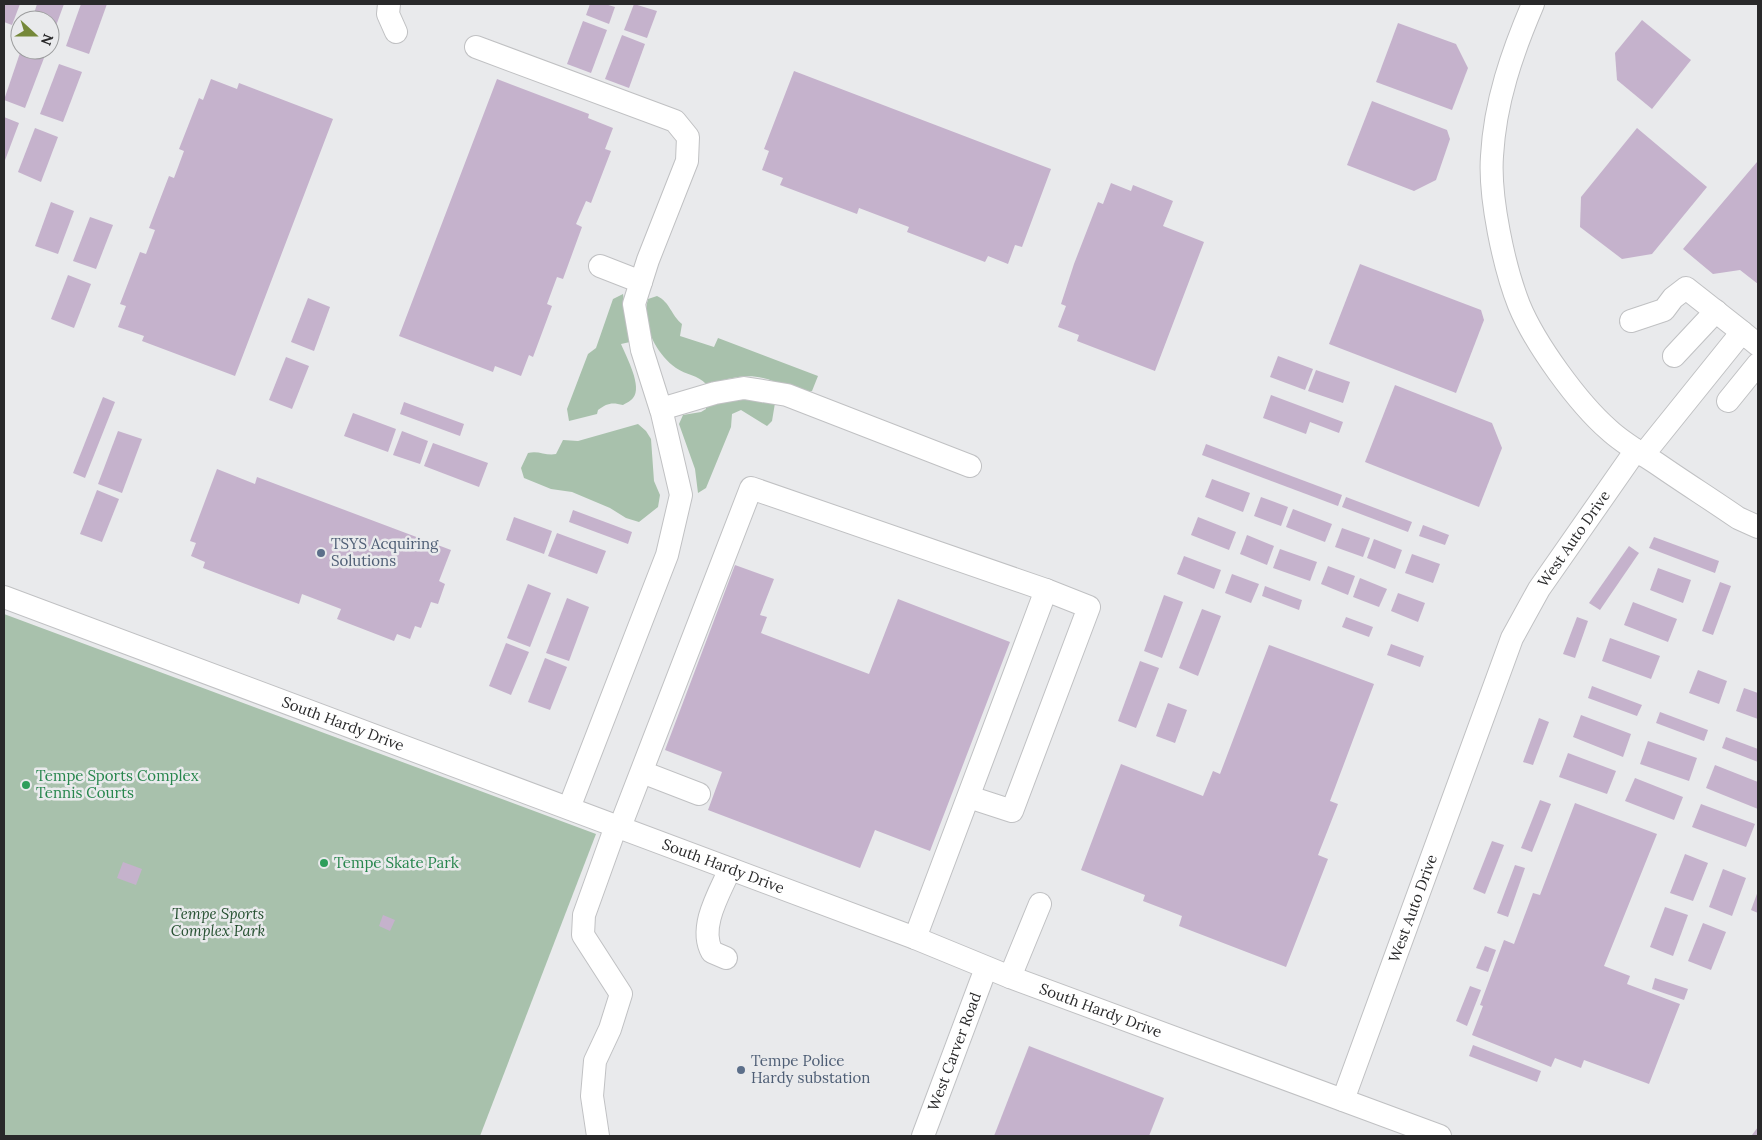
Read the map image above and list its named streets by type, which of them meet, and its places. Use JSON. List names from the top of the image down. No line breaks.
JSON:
{"streets":{"street":["West Auto Drive","South Hardy Drive","West Carver Road"]},"crossings":[["West Auto Drive","South Hardy Drive"],["South Hardy Drive","West Carver Road"]],"parks":["Tempe Sports Complex Park"],"places":["TSYS Acquiring Solutions","Tempe Sports Complex Tennis Courts","Tempe Skate Park","Tempe Police Hardy substation"],"north":"right"}
